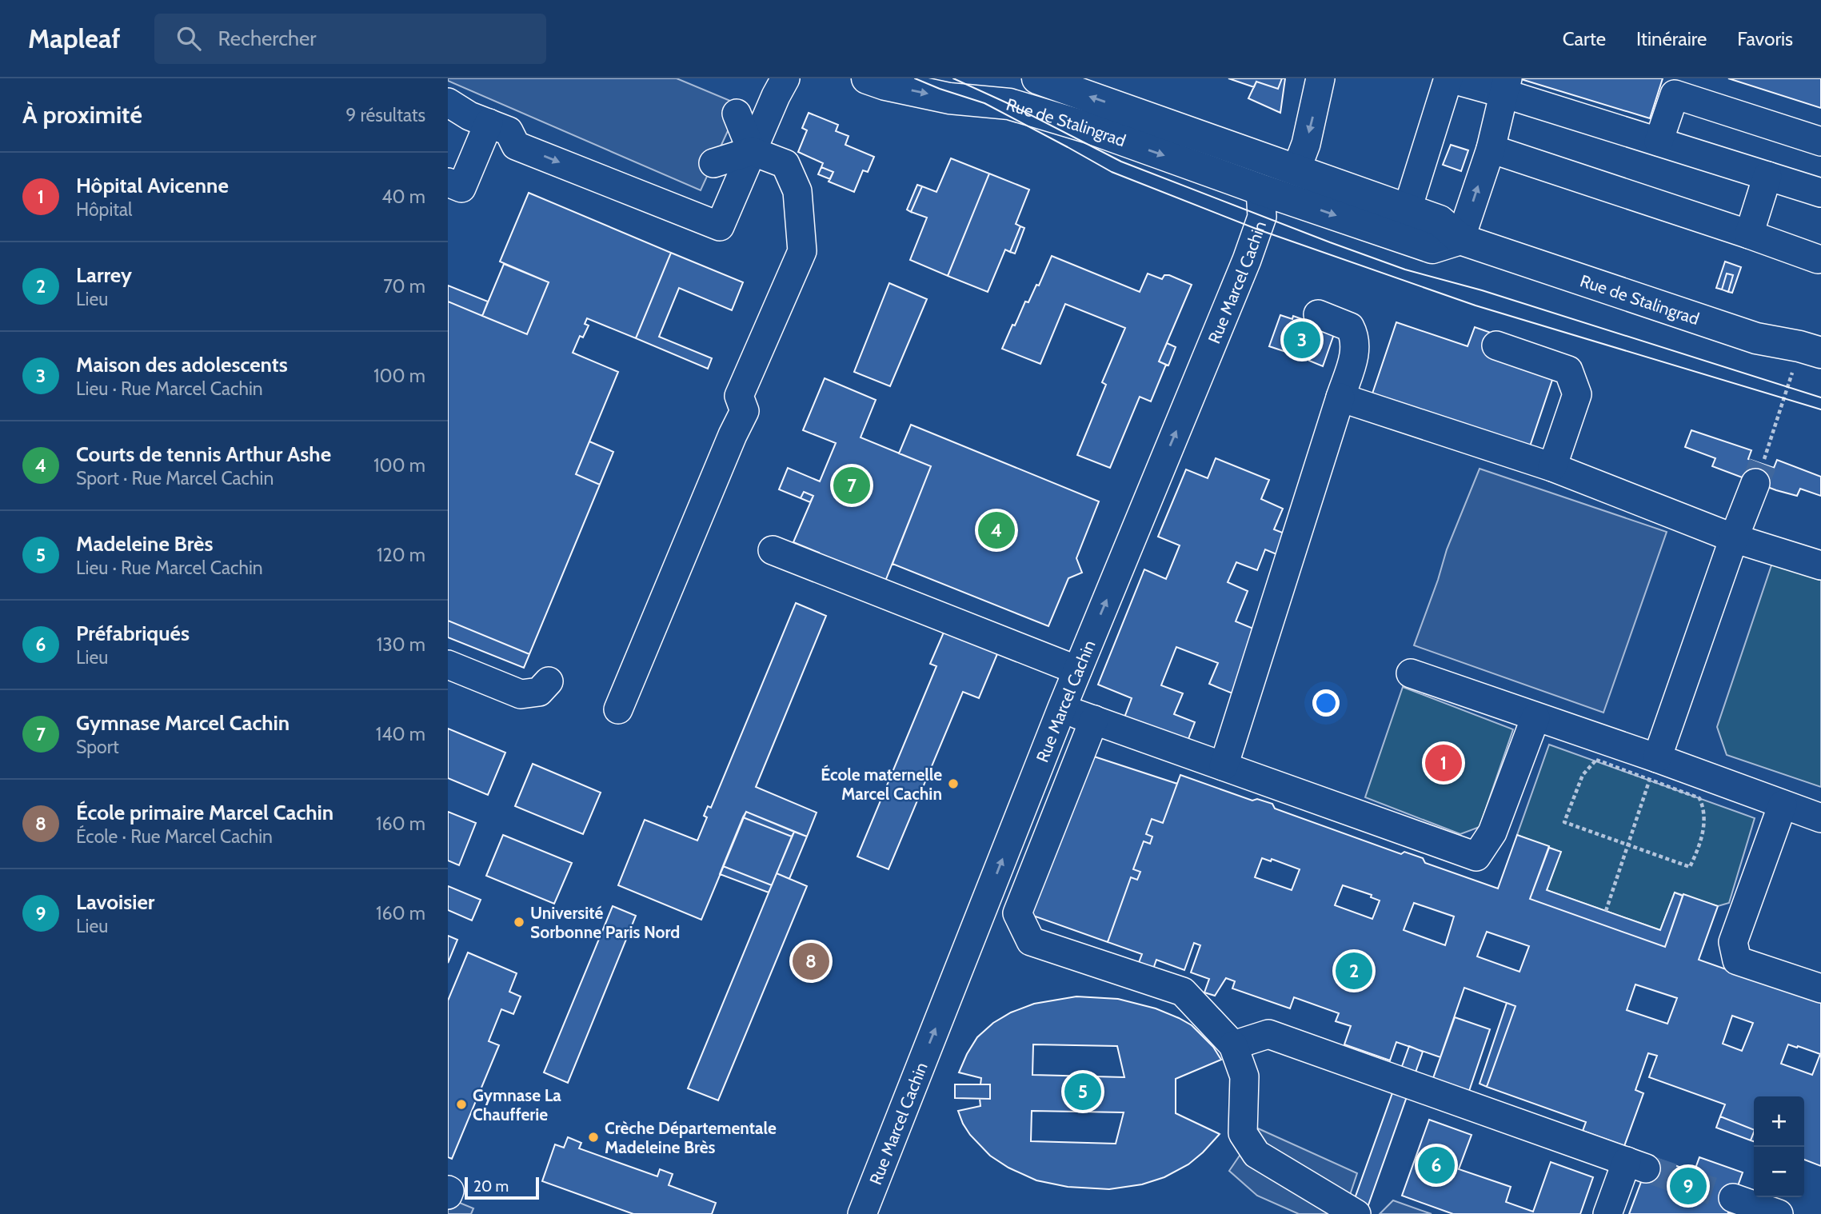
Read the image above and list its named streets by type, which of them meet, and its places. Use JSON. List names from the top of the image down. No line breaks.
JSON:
{"streets":{"main road":["Rue de Stalingrad"],"street":["Rue Marcel Cachin"]},"crossings":[["Rue de Stalingrad","Rue Marcel Cachin"]],"places":["École maternelle Marcel Cachin","Université Sorbonne Paris Nord","Gymnase La Chaufferie","Crèche Départementale Madeleine Brès"],"scale_bar":"20 m","page":{"header":"Mapleaf","search":"Rechercher","nav":["Carte","Itinéraire","Favoris"],"heading":["À proximité","9 résultats"],"list":[{"mark":"1","name":"Hôpital Avicenne","note":"Hôpital","value":"40 m"},{"mark":"2","name":"Larrey","note":"Lieu","value":"70 m"},{"mark":"3","name":"Maison des adolescents","note":"Lieu · Rue Marcel Cachin","value":"100 m"},{"mark":"4","name":"Courts de tennis Arthur Ashe","note":"Sport · Rue Marcel Cachin","value":"100 m"},{"mark":"5","name":"Madeleine Brès","note":"Lieu · Rue Marcel Cachin","value":"120 m"},{"mark":"6","name":"Préfabriqués","note":"Lieu","value":"130 m"},{"mark":"7","name":"Gymnase Marcel Cachin","note":"Sport","value":"140 m"},{"mark":"8","name":"École primaire Marcel Cachin","note":"École · Rue Marcel Cachin","value":"160 m"},{"mark":"9","name":"Lavoisier","note":"Lieu","value":"160 m"}],"pins":["3","7","4","1","8","2","5","6","9"],"map_buttons":["+","−"],"scale":"20 m"}}
